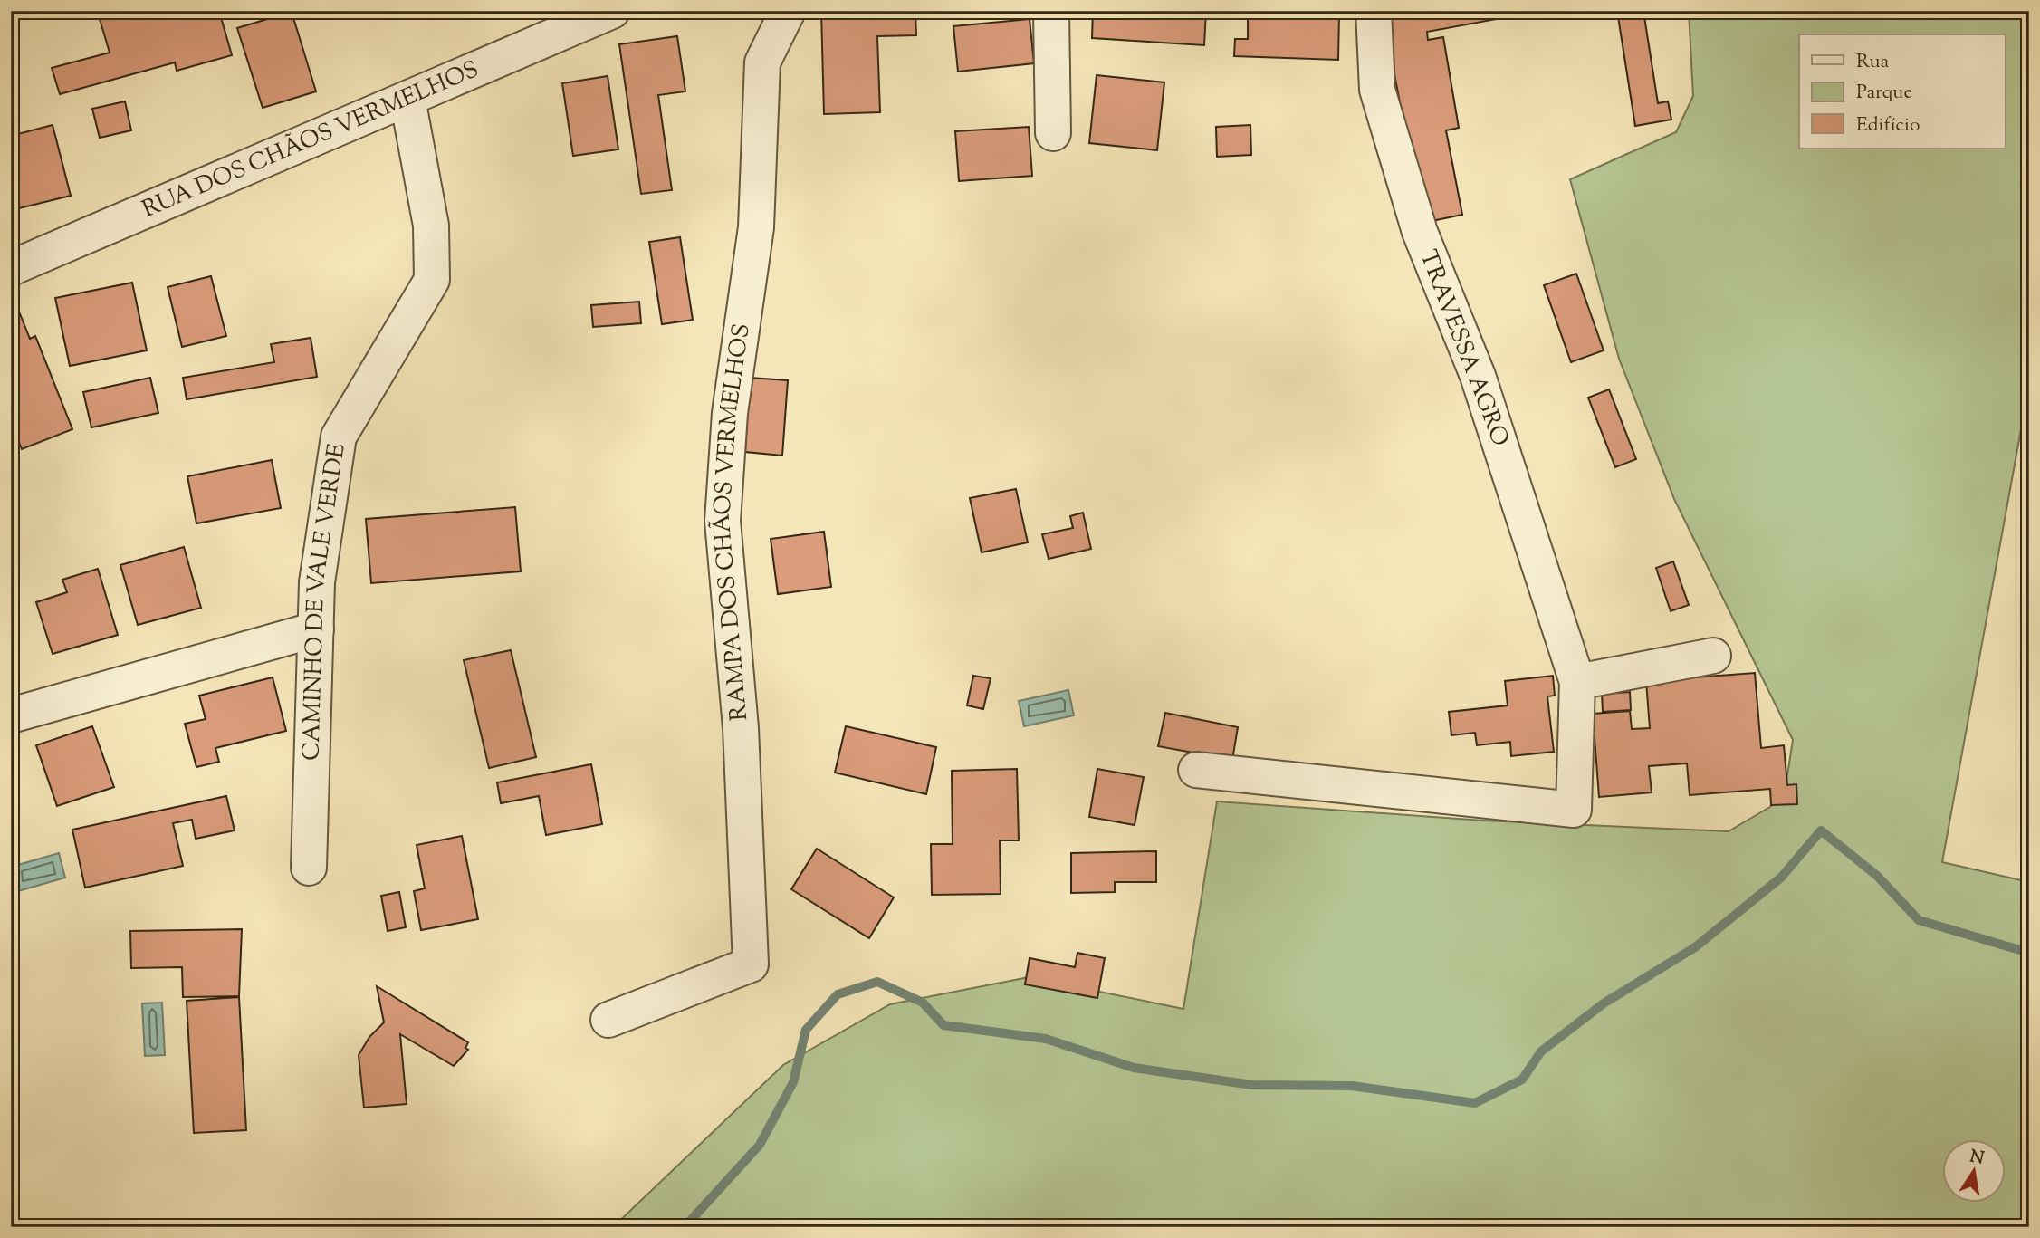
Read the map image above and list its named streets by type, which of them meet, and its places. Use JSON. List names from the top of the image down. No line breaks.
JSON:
{"streets":{"street":["RUA DOS CHÃOS VERMELHOS","TRAVESSA AGRO","RAMPA DOS CHÃOS VERMELHOS","CAMINHO DE VALE VERDE"]},"crossings":[["RUA DOS CHÃOS VERMELHOS","CAMINHO DE VALE VERDE"]],"legend":["Rua","Parque","Edifício"],"north":"top"}
